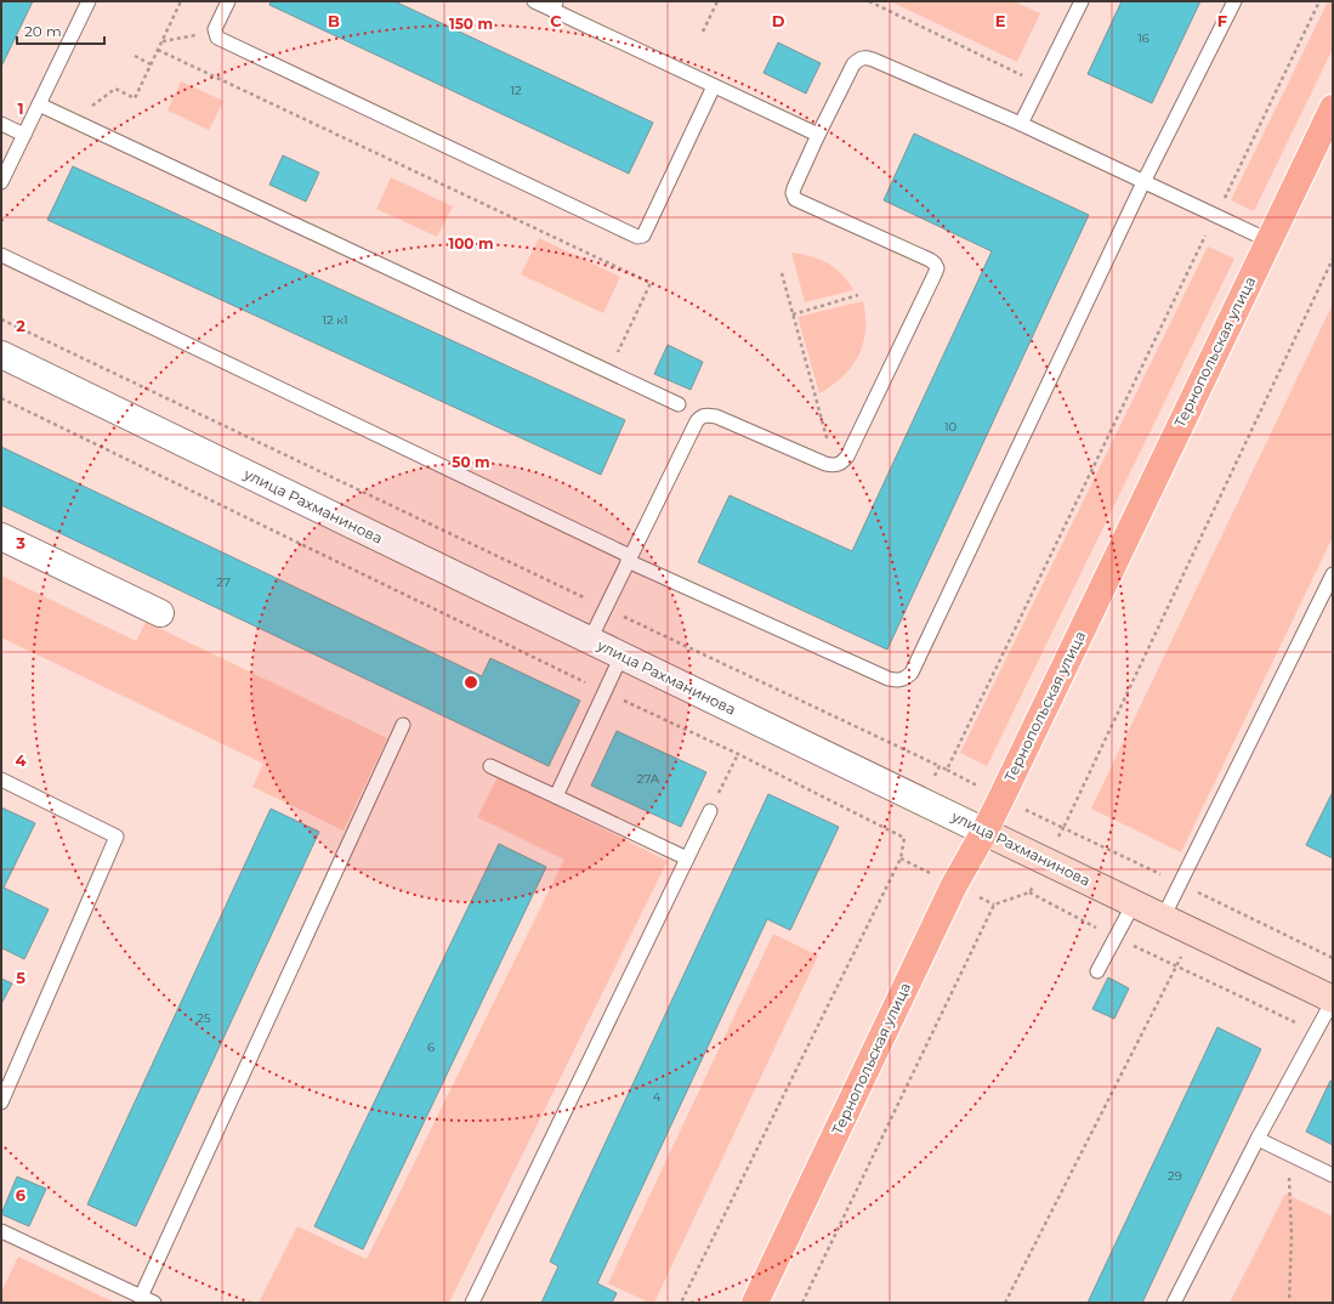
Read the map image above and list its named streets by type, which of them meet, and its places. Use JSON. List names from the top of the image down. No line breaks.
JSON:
{"streets":{"main road":["Тернопольская улица","улица Рахманинова"]},"crossings":[["Тернопольская улица","улица Рахманинова"]],"house_numbers":["16","12","12 к1","10","27","27А","25","6","4","29"],"scale_bar":"20 m","grid":{"columns":["B","C","D","E","F"],"rows":["1","2","3","4","5","6"]},"rings":["150 m","100 m","50 m"]}
